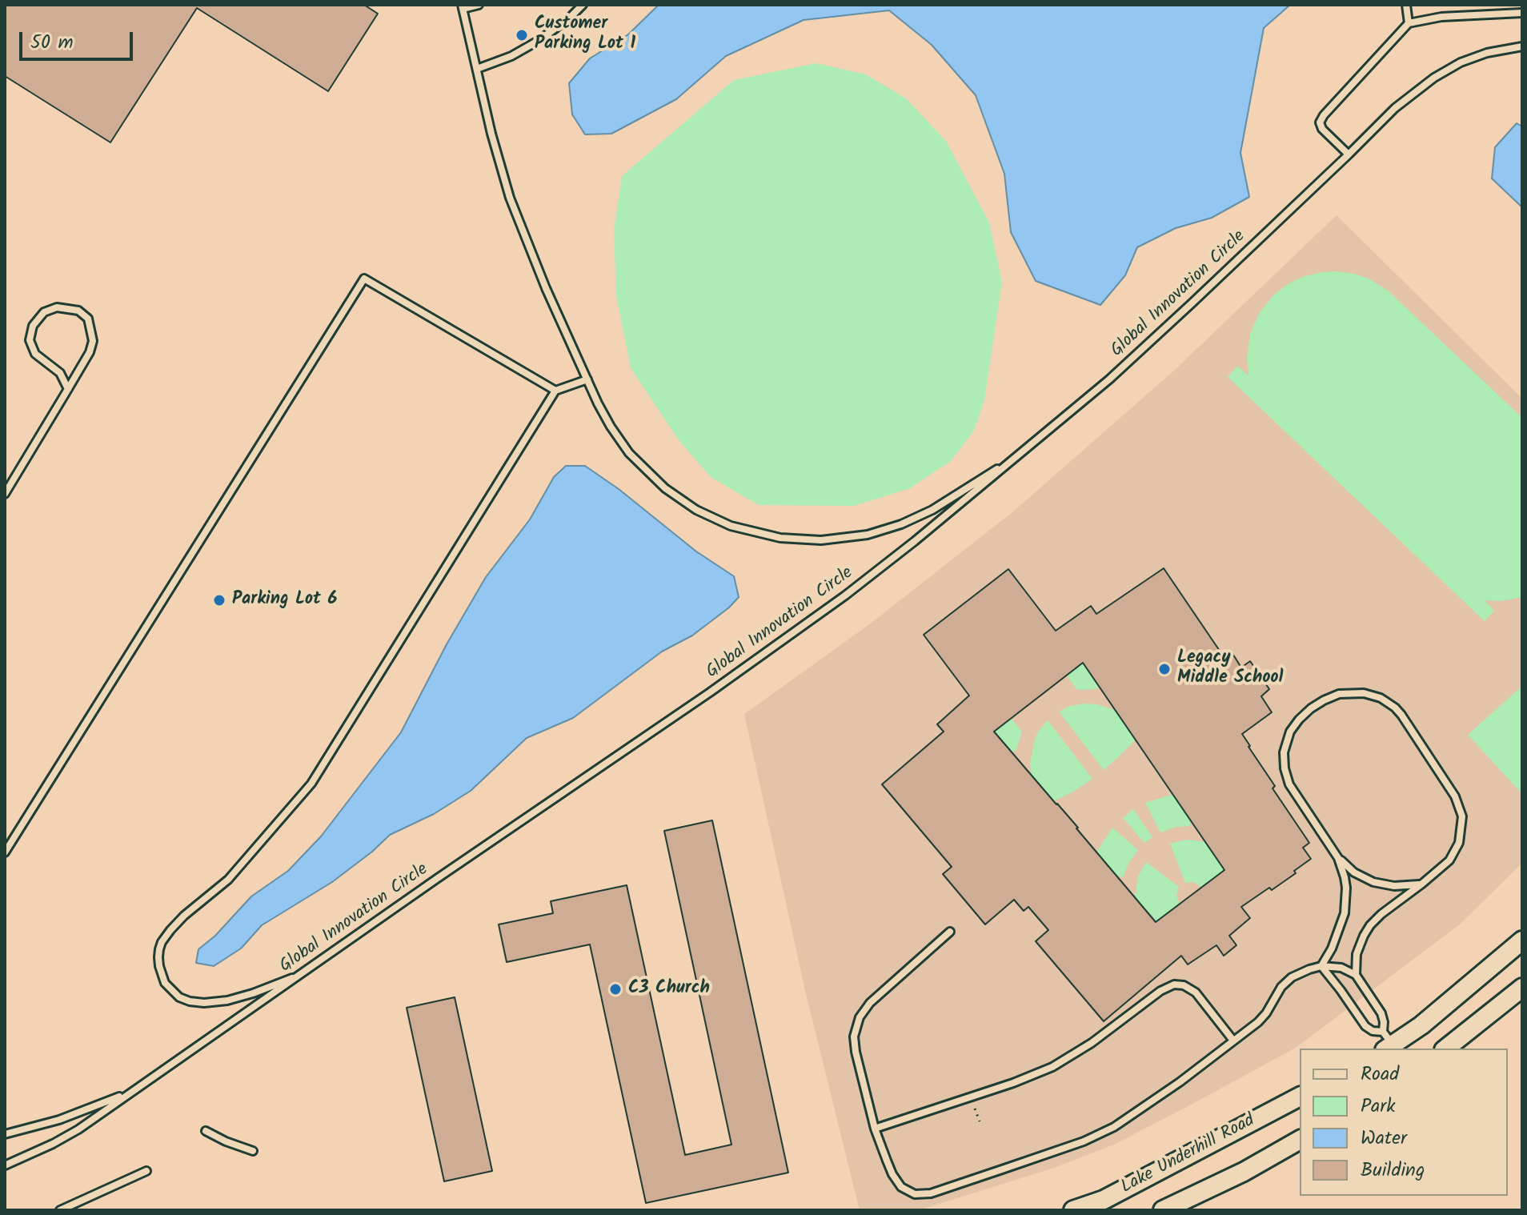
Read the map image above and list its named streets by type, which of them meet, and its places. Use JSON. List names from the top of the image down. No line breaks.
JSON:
{"streets":{"street":["Lake Underhill Road"],"lane":["Global Innovation Circle"]},"places":["Customer Parking Lot 1","Parking Lot 6","Legacy Middle School","C3 Church"],"legend":["Road","Park","Water","Building"],"scale_bar":"50 m"}
